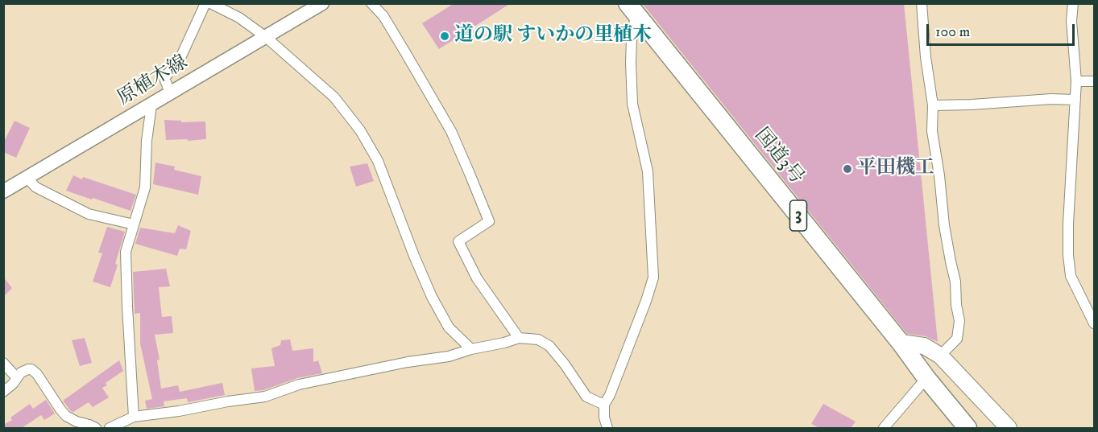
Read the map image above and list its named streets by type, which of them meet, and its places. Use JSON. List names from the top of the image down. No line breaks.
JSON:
{"streets":{"highway":["国道3号","3"],"main road":["原植木線"]},"places":["道の駅 すいかの里植木","平田機工"],"scale_bar":"100 m"}
